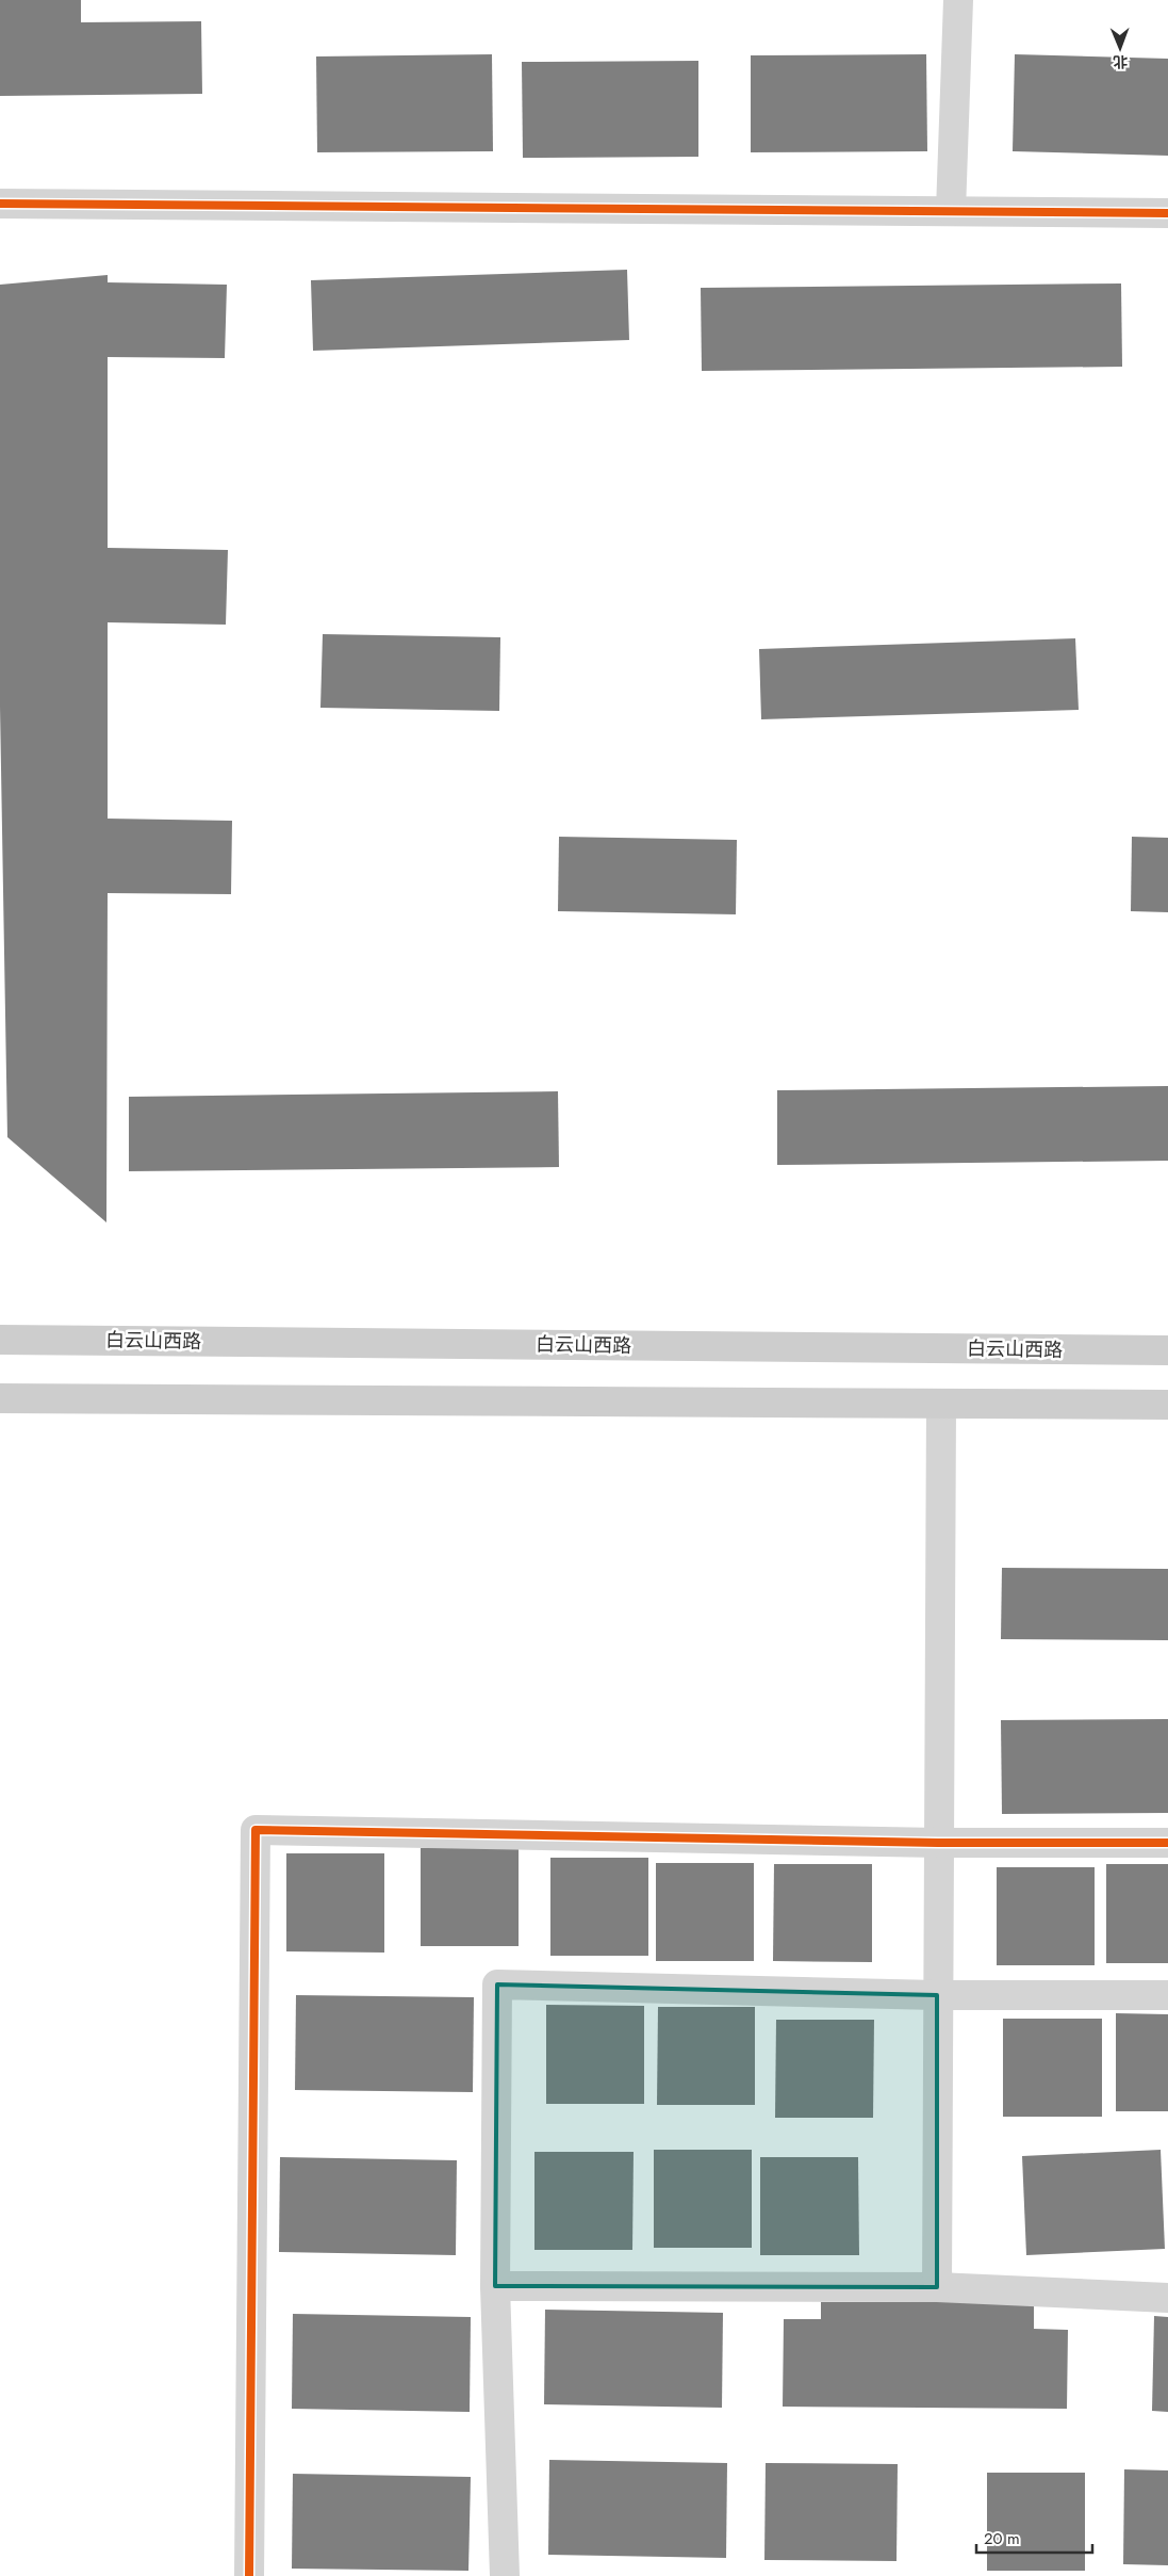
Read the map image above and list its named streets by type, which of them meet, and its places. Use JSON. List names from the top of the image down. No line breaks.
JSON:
{"streets":{"main road":["白云山西路"]},"scale_bar":"20 m","north":"bottom"}
